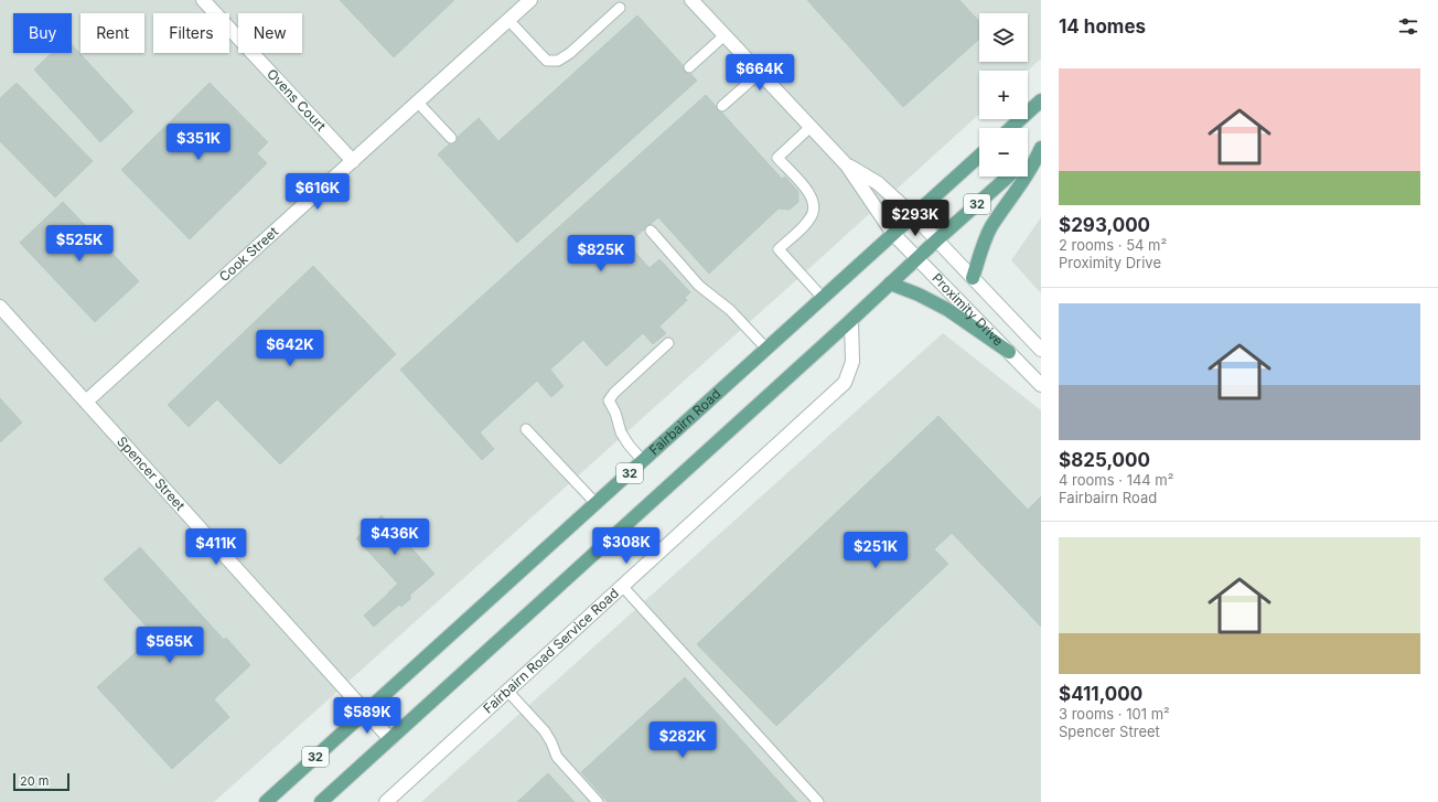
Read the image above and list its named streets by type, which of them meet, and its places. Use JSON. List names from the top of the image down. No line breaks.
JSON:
{"streets":{"main road":["32","Fairbairn Road"],"street":["Ovens Court","Cook Street","Proximity Drive","Spencer Street","Fairbairn Road Service Road"]},"crossings":[["Ovens Court","Cook Street"],["32","Proximity Drive"],["32","Spencer Street"],["32","Fairbairn Road Service Road"],["Cook Street","Spencer Street"],["Proximity Drive","Fairbairn Road"],["Fairbairn Road","Spencer Street"]],"scale_bar":"20 m","page":{"heading":"14 homes","map_buttons":["+","−"],"chip":["Buy","Rent","Filters","New"],"list":[{"name":"$293,000","note":"2 rooms · 54 m² · Proximity Drive"},{"name":"$825,000","note":"4 rooms · 144 m² · Fairbairn Road"},{"name":"$411,000","note":"3 rooms · 101 m² · Spencer Street"}],"price":["$664K","$351K","$616K","$293K","$525K","$825K","$642K","$436K","$308K","$411K","$251K","$565K","$589K","$282K"],"scale":"20 m"}}
